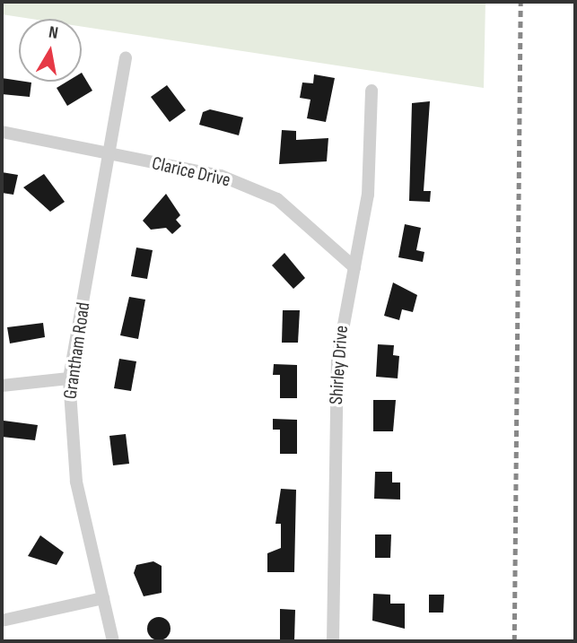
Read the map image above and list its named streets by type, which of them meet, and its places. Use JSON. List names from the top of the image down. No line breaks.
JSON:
{"streets":{"street":["Clarice Drive","Grantham Road","Shirley Drive"]},"crossings":[["Clarice Drive","Grantham Road"],["Clarice Drive","Shirley Drive"]],"north":"top"}
